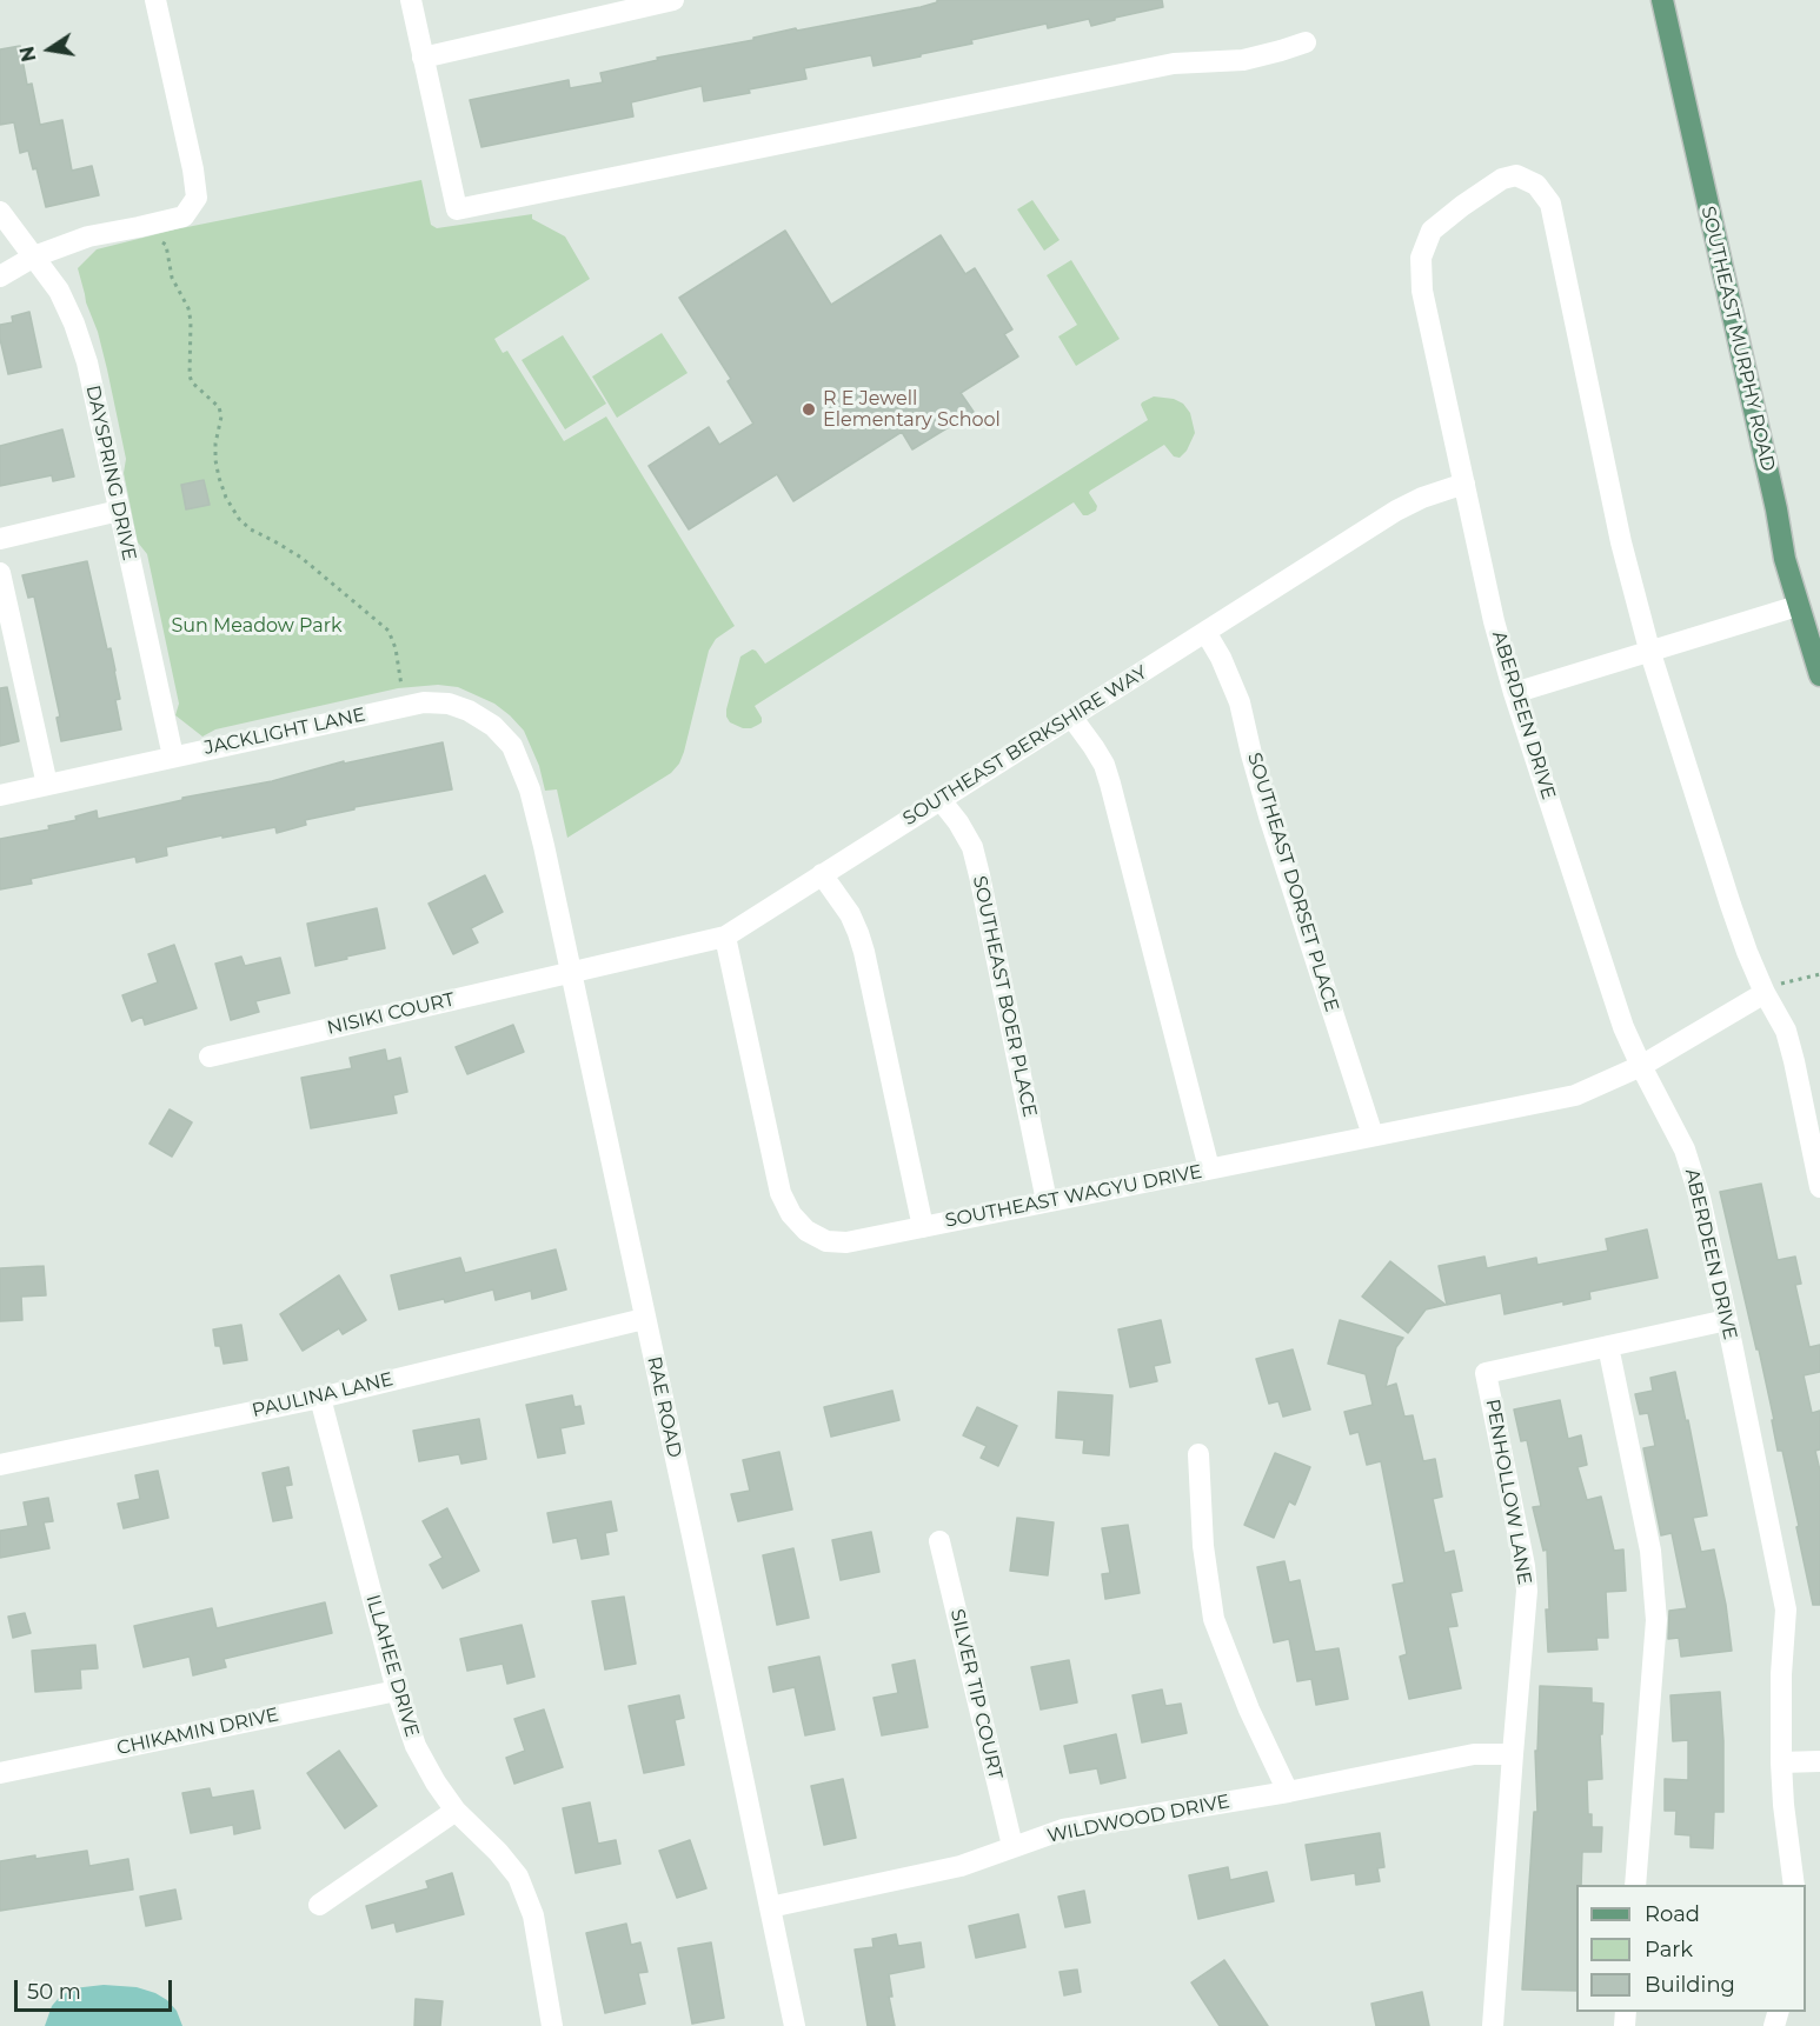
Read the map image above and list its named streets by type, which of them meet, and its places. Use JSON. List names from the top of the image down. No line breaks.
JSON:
{"streets":{"main road":["SOUTHEAST MURPHY ROAD"],"street":["DAYSPRING DRIVE","ABERDEEN DRIVE","JACKLIGHT LANE","SOUTHEAST BERKSHIRE WAY","SOUTHEAST DORSET PLACE","SOUTHEAST BOER PLACE","NISIKI COURT","SOUTHEAST WAGYU DRIVE","PAULINA LANE","RAE ROAD","PENHOLLOW LANE","ILLAHEE DRIVE","SILVER TIP COURT","CHIKAMIN DRIVE","WILDWOOD DRIVE"]},"crossings":[["DAYSPRING DRIVE","JACKLIGHT LANE"],["ABERDEEN DRIVE","SOUTHEAST BERKSHIRE WAY"],["ABERDEEN DRIVE","SOUTHEAST WAGYU DRIVE"],["ABERDEEN DRIVE","PENHOLLOW LANE"],["JACKLIGHT LANE","RAE ROAD"],["SOUTHEAST BERKSHIRE WAY","SOUTHEAST DORSET PLACE"],["SOUTHEAST BERKSHIRE WAY","SOUTHEAST BOER PLACE"],["SOUTHEAST BERKSHIRE WAY","NISIKI COURT"],["SOUTHEAST BERKSHIRE WAY","SOUTHEAST WAGYU DRIVE"],["SOUTHEAST BERKSHIRE WAY","RAE ROAD"],["SOUTHEAST DORSET PLACE","SOUTHEAST WAGYU DRIVE"],["SOUTHEAST BOER PLACE","SOUTHEAST WAGYU DRIVE"],["NISIKI COURT","RAE ROAD"],["PAULINA LANE","RAE ROAD"],["PAULINA LANE","ILLAHEE DRIVE"],["RAE ROAD","WILDWOOD DRIVE"],["PENHOLLOW LANE","WILDWOOD DRIVE"],["ILLAHEE DRIVE","CHIKAMIN DRIVE"],["SILVER TIP COURT","WILDWOOD DRIVE"]],"parks":["Sun Meadow Park"],"places":["R E Jewell Elementary School"],"legend":["Road","Park","Building"],"scale_bar":"50 m","north":"left"}
